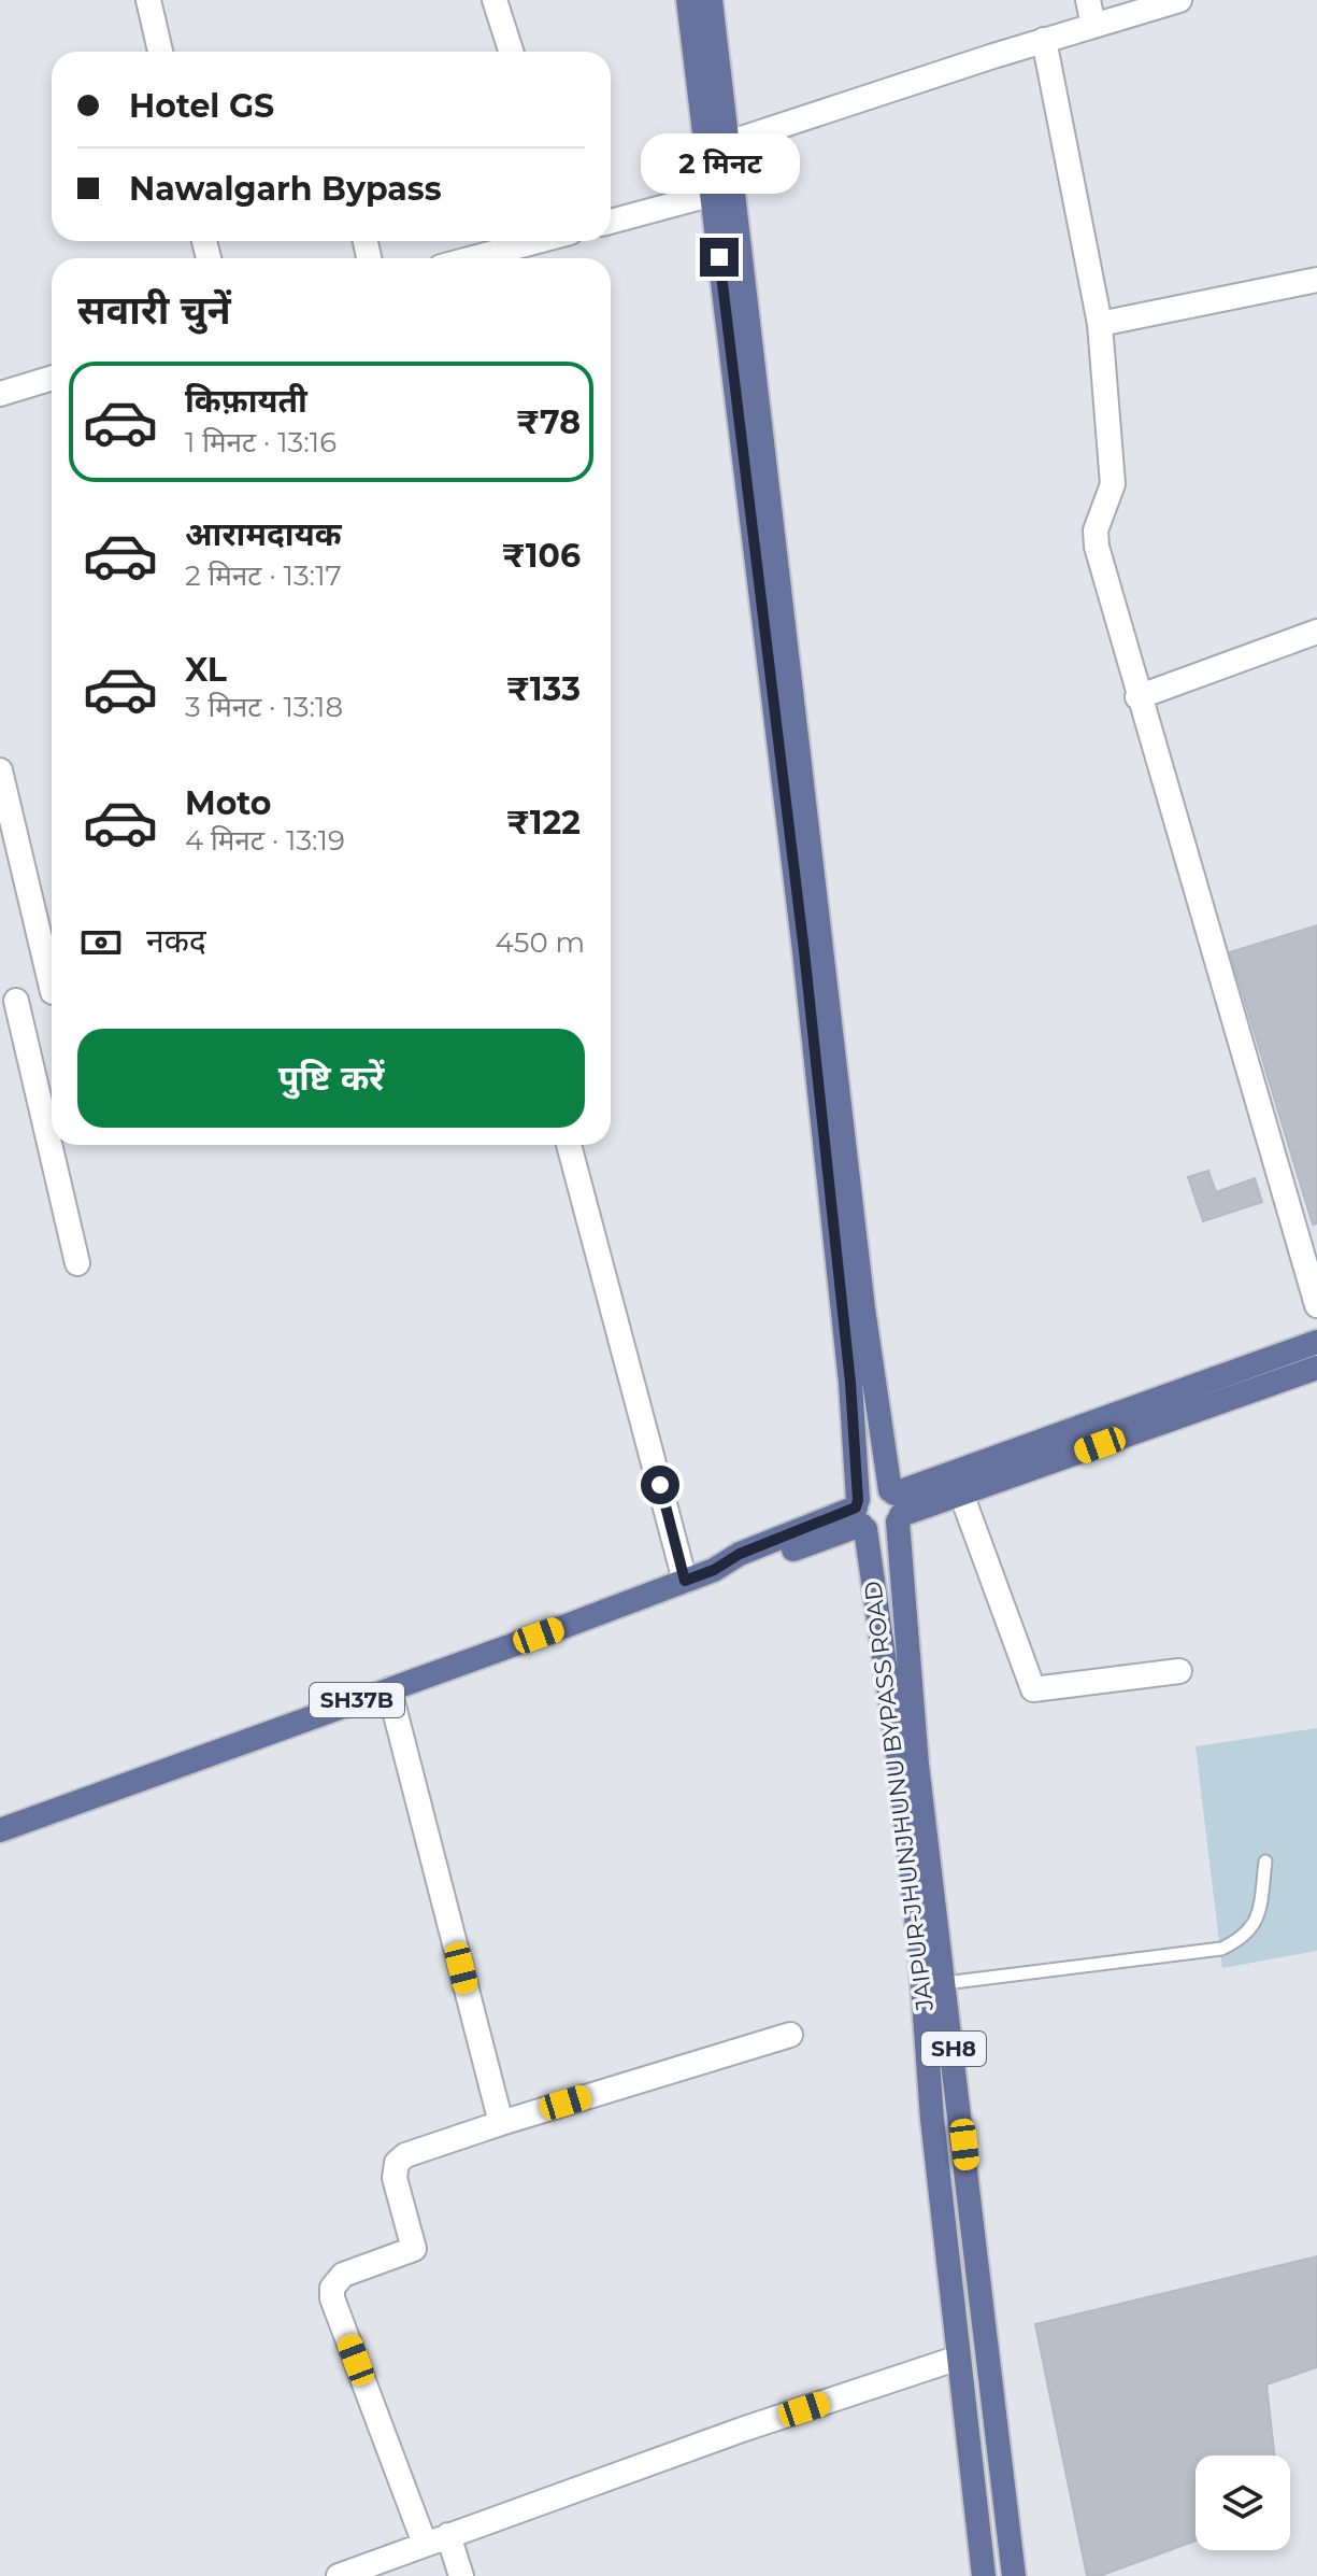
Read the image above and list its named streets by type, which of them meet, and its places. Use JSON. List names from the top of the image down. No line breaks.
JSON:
{"streets":{"main road":["SH37B","JAIPUR-JHUNJHUNU BYPASS ROAD","SH8"]},"crossings":[["SH37B","JAIPUR-JHUNJHUNU BYPASS ROAD"],["SH37B","SH8"],["JAIPUR-JHUNJHUNU BYPASS ROAD","SH8"]],"page":{"banner":["Hotel GS","Nawalgarh Bypass"],"bubble":"2 मिनट","heading":"सवारी चुनें","list":[{"name":"किफ़ायती","note":"1 मिनट · 13:16","value":"₹78"},{"name":"आरामदायक","note":"2 मिनट · 13:17","value":"₹106"},{"name":"XL","note":"3 मिनट · 13:18","value":"₹133"},{"name":"Moto","note":"4 मिनट · 13:19","value":"₹122"}],"pay":["नकद","450 m"],"buttons":"पुष्टि करें"}}
